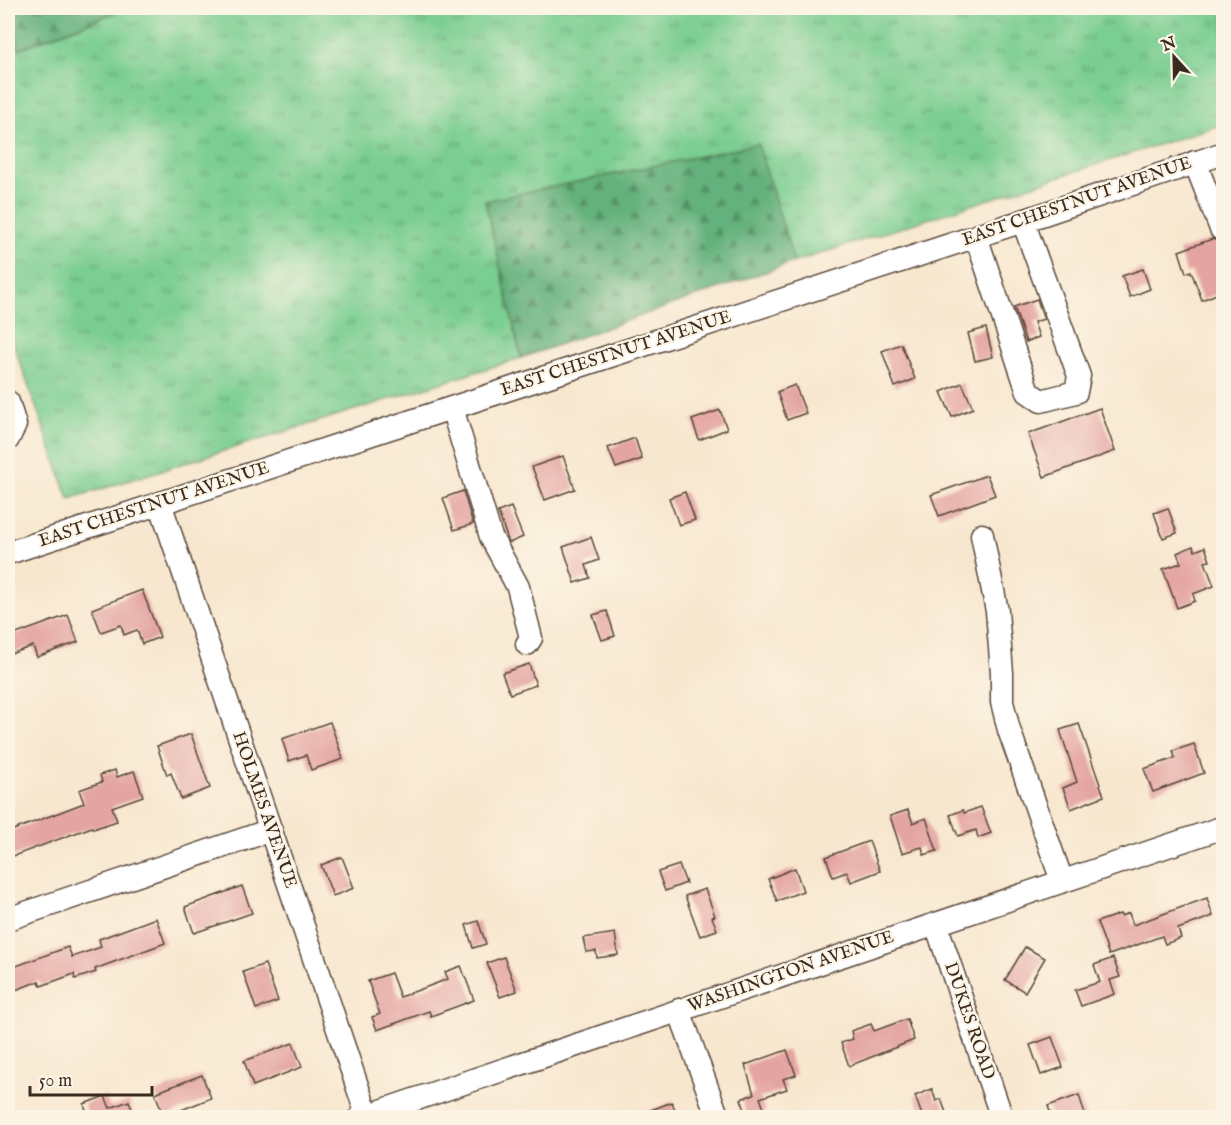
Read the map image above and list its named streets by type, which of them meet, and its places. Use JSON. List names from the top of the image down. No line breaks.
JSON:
{"streets":{"street":["EAST CHESTNUT AVENUE","HOLMES AVENUE","WASHINGTON AVENUE","DUKES ROAD"]},"crossings":[["EAST CHESTNUT AVENUE","HOLMES AVENUE"],["HOLMES AVENUE","WASHINGTON AVENUE"],["WASHINGTON AVENUE","DUKES ROAD"]],"scale_bar":"50 m","north":"top"}
